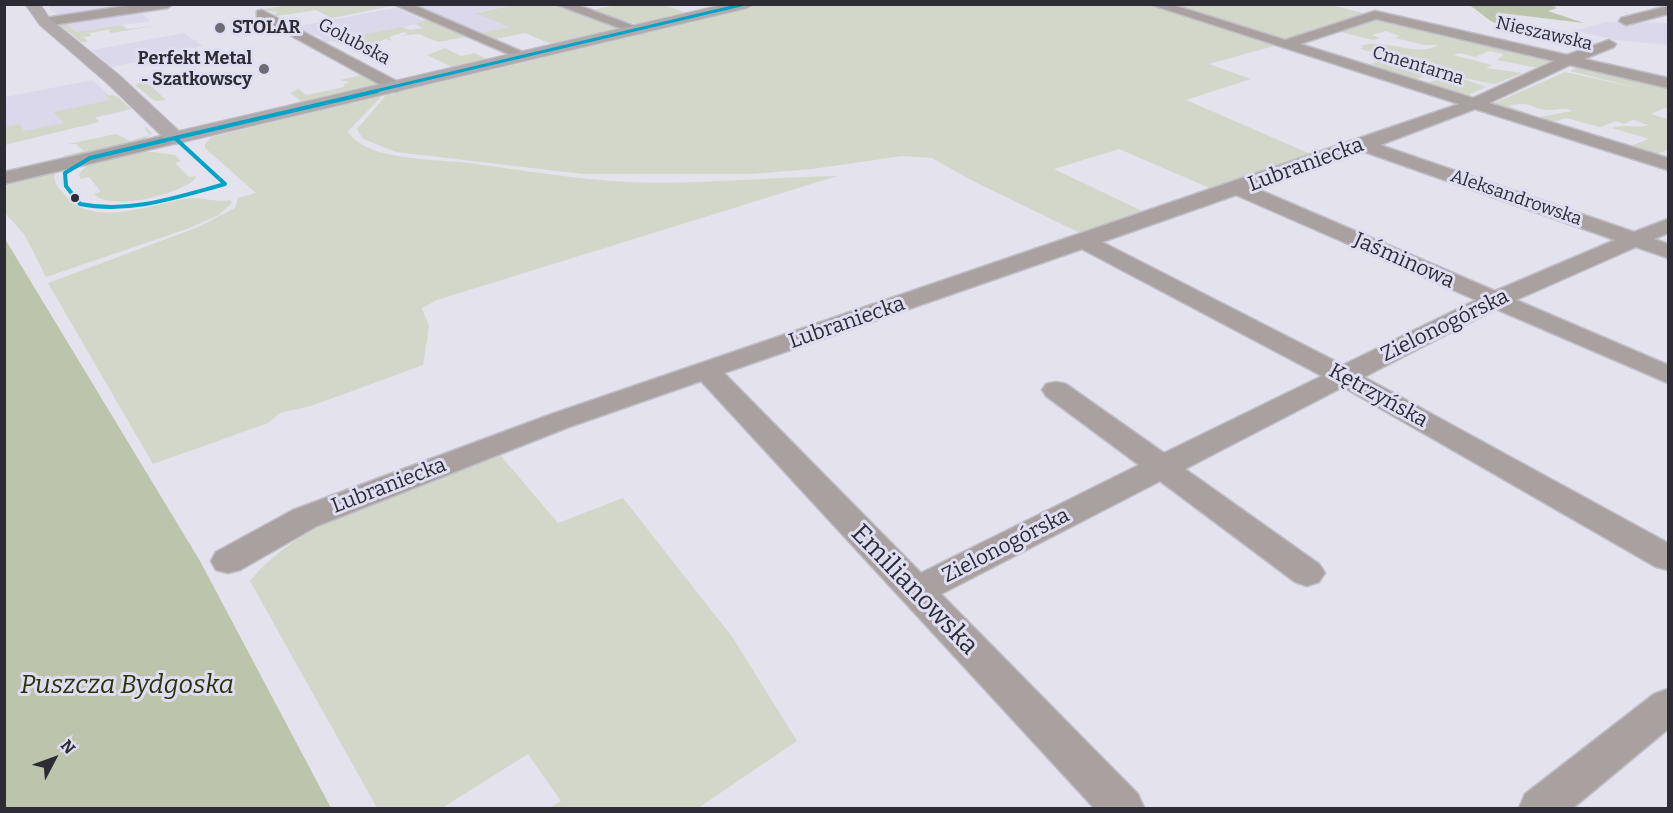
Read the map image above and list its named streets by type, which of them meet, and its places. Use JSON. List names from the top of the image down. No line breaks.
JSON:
{"streets":{"street":["Nieszawska","Golubska","Cmentarna","Lubraniecka","Aleksandrowska","Jaśminowa","Zielonogórska","Kętrzyńska","Emilianowska"]},"crossings":[["Nieszawska","Cmentarna"],["Nieszawska","Lubraniecka"],["Cmentarna","Lubraniecka"],["Lubraniecka","Aleksandrowska"],["Lubraniecka","Jaśminowa"],["Lubraniecka","Kętrzyńska"],["Lubraniecka","Emilianowska"],["Aleksandrowska","Zielonogórska"],["Jaśminowa","Zielonogórska"],["Zielonogórska","Kętrzyńska"],["Zielonogórska","Emilianowska"]],"parks":["Puszcza Bydgoska"],"places":["STOLAR","Perfekt Metal - Szatkowscy"],"north":"top right"}
